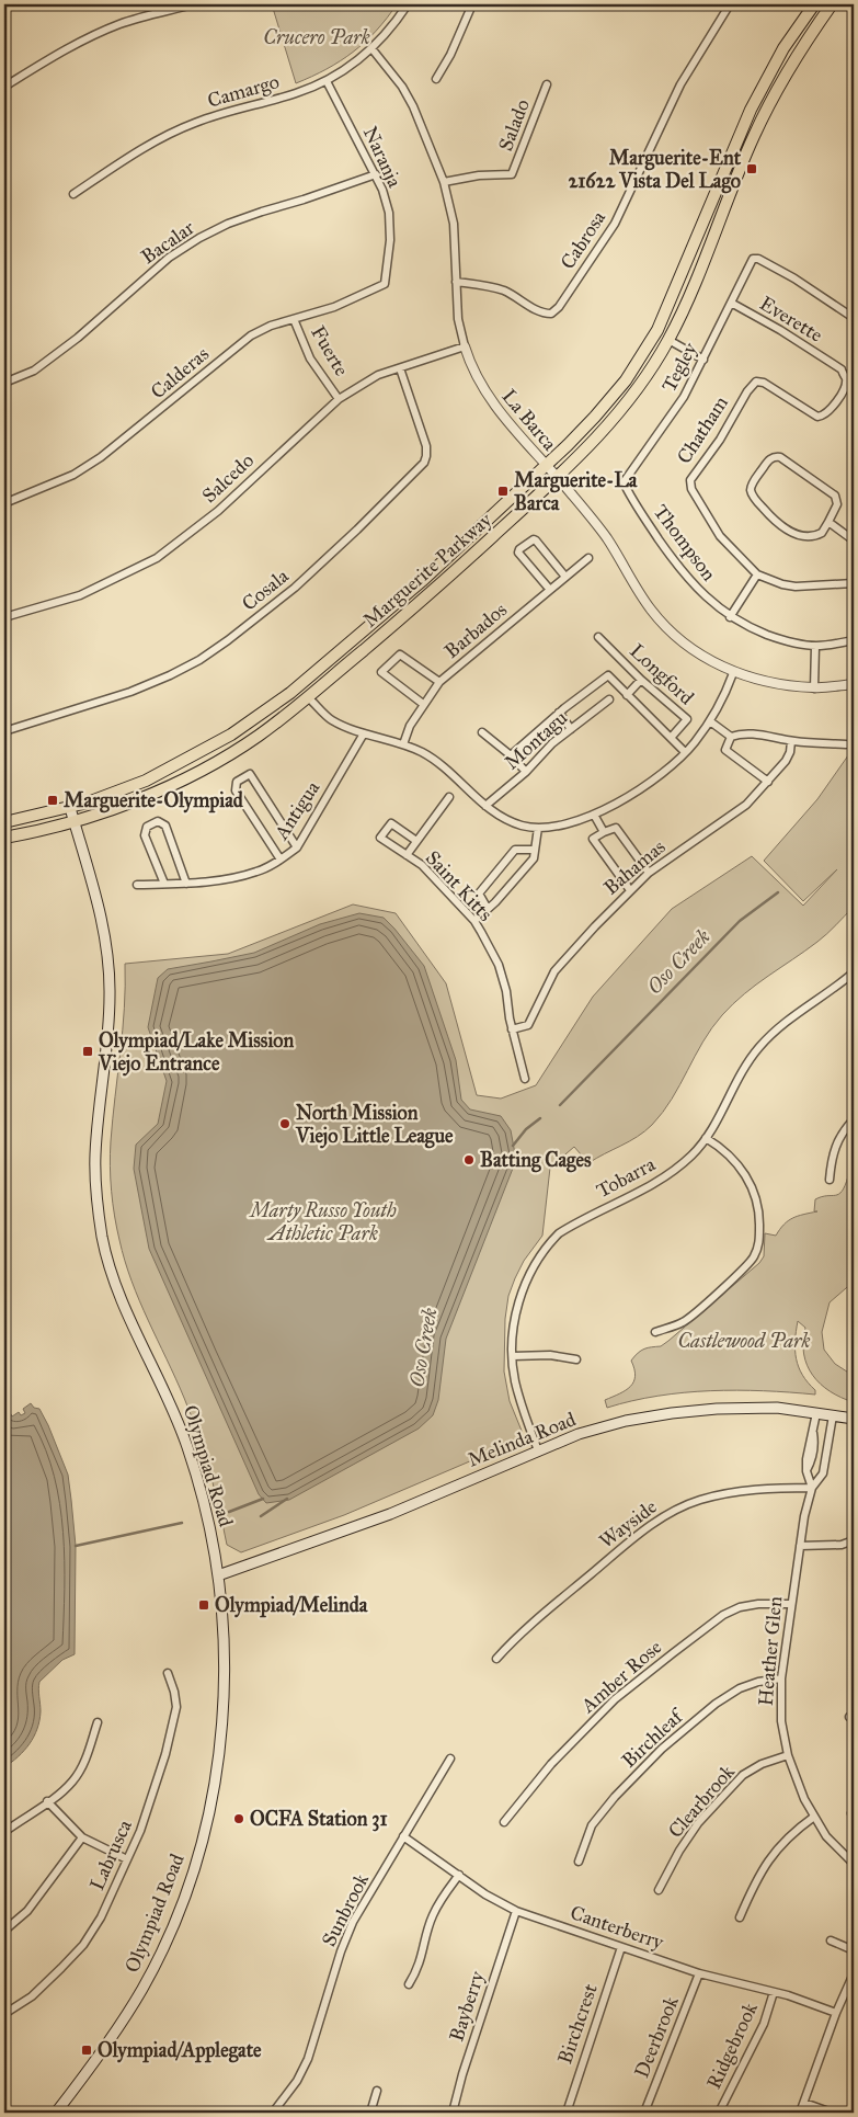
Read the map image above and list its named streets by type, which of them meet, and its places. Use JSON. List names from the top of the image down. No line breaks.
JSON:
{"streets":{"main road":["Marguerite Parkway","Melinda Road","Olympiad Road"],"street":["Camargo","Salado","Naranja","Cabrosa","Bacalar","Everette","Fuerte","Tegley","Calderas","La Barca","Chatham","Salcedo","Thompson","Cosala","Barbados","Longford","Montagu","Antigua","Bahamas","Saint Kitts","Tobarra","Wayside","Heather Glen","Amber Rose","Birchleaf","Clearbrook","Labrusca","Sunbrook","Canterberry","Bayberry","Birchcrest","Deerbrook","Ridgebrook"]},"crossings":[["Camargo","Naranja"],["Camargo","La Barca"],["Salado","La Barca"],["Naranja","Bacalar"],["Naranja","Calderas"],["Cabrosa","La Barca"],["Everette","Tegley"],["Everette","Chatham"],["Fuerte","Calderas"],["Fuerte","Salcedo"],["Tegley","Thompson"],["La Barca","Salcedo"],["La Barca","Marguerite Parkway"],["Salcedo","Cosala"],["Marguerite Parkway","Olympiad Road"],["Bahamas","Saint Kitts"],["Tobarra","Melinda Road"],["Melinda Road","Olympiad Road"],["Melinda Road","Heather Glen"],["Wayside","Heather Glen"],["Heather Glen","Amber Rose"],["Heather Glen","Birchleaf"],["Heather Glen","Clearbrook"],["Sunbrook","Canterberry"],["Canterberry","Bayberry"],["Canterberry","Birchcrest"],["Canterberry","Deerbrook"],["Canterberry","Ridgebrook"]],"water":["Oso Creek"],"parks":["Crucero Park","Marty Russo Youth Athletic Park","Castlewood Park"],"places":{"transit":["Marguerite-Ent 21622 Vista Del Lago","Marguerite-La Barca","Marguerite-Olympiad","Olympiad/Lake Mission Viejo Entrance","Olympiad/Melinda","Olympiad/Applegate"],"other":["North Mission Viejo Little League","Batting Cages","OCFA Station 31"]}}
